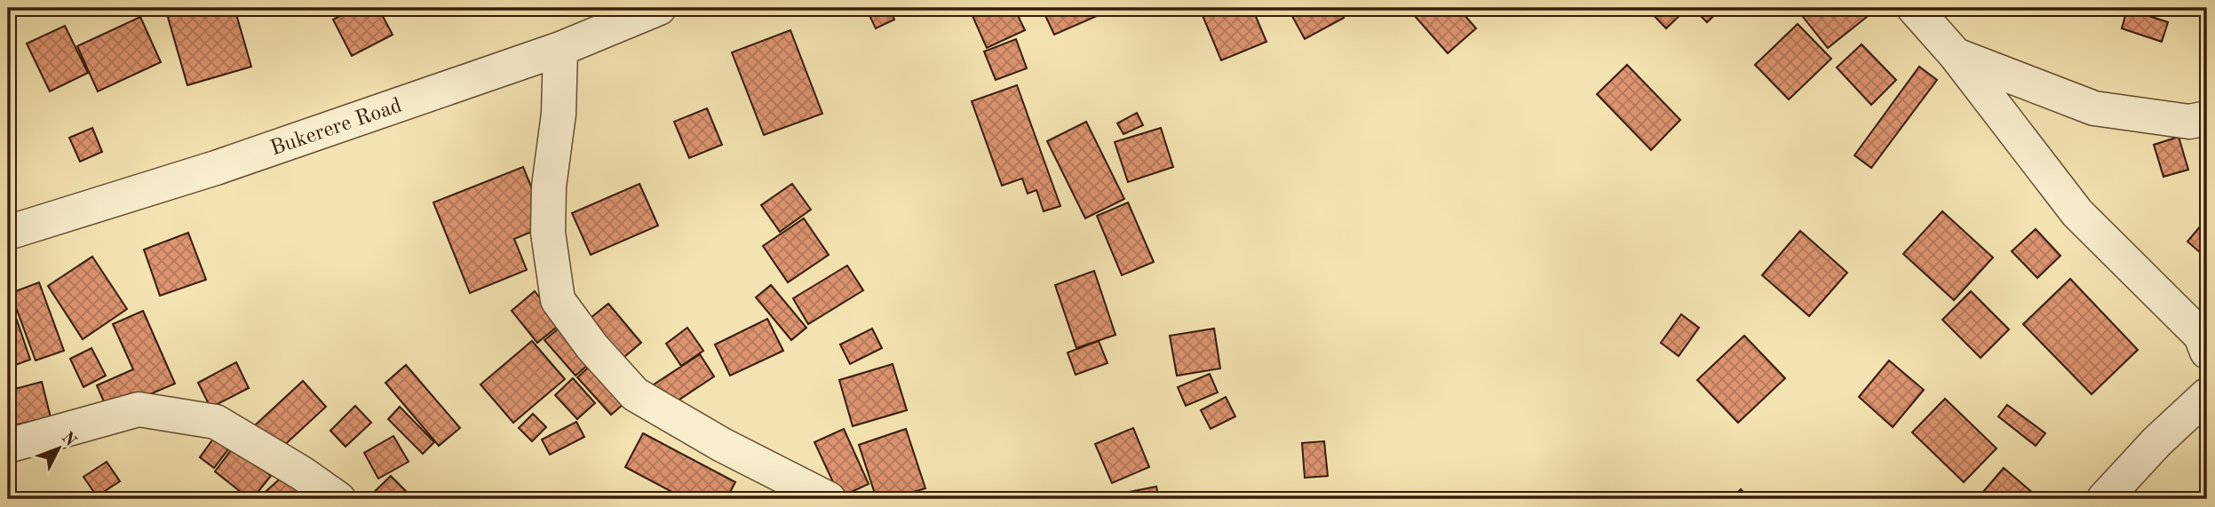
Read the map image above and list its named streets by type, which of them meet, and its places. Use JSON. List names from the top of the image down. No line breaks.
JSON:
{"streets":{"street":["Bukerere Road"]},"north":"top right"}
